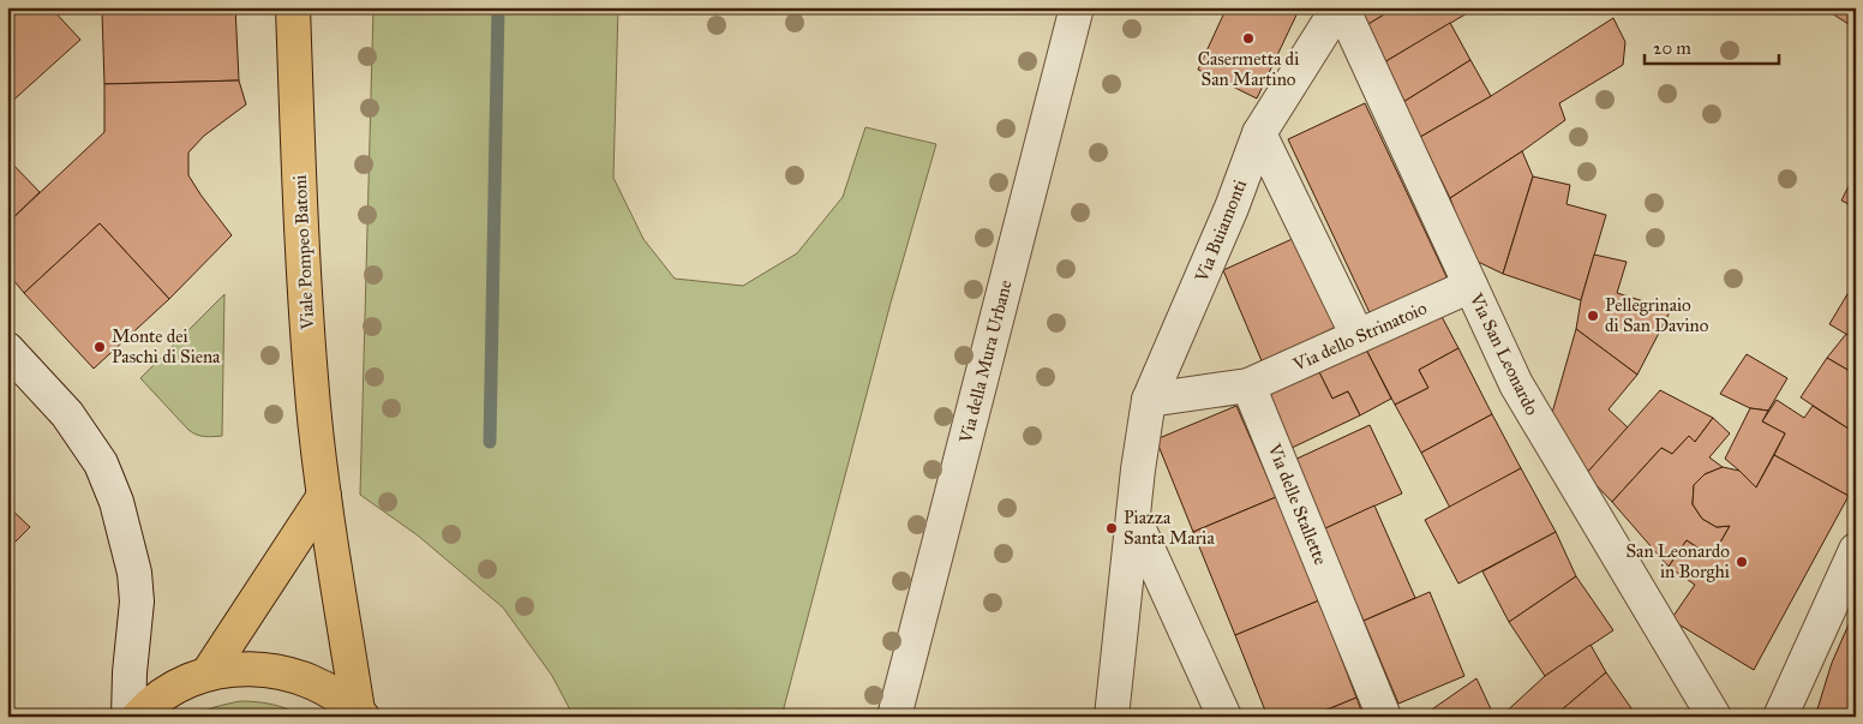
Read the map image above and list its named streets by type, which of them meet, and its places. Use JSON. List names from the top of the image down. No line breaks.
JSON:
{"streets":{"main road":["Viale Pompeo Batoni"],"street":["Via Buiamonti","Via dello Strinatoio","Via San Leonardo","Via della Mura Urbane","Via delle Stallette"]},"crossings":[["Via Buiamonti","Via San Leonardo"],["Via dello Strinatoio","Via San Leonardo"],["Via dello Strinatoio","Via delle Stallette"]],"places":["Casermetta di San Martino","Pellegrinaio di San Davino","Monte dei Paschi di Siena","Piazza Santa Maria","San Leonardo in Borghi"],"scale_bar":"20 m"}
